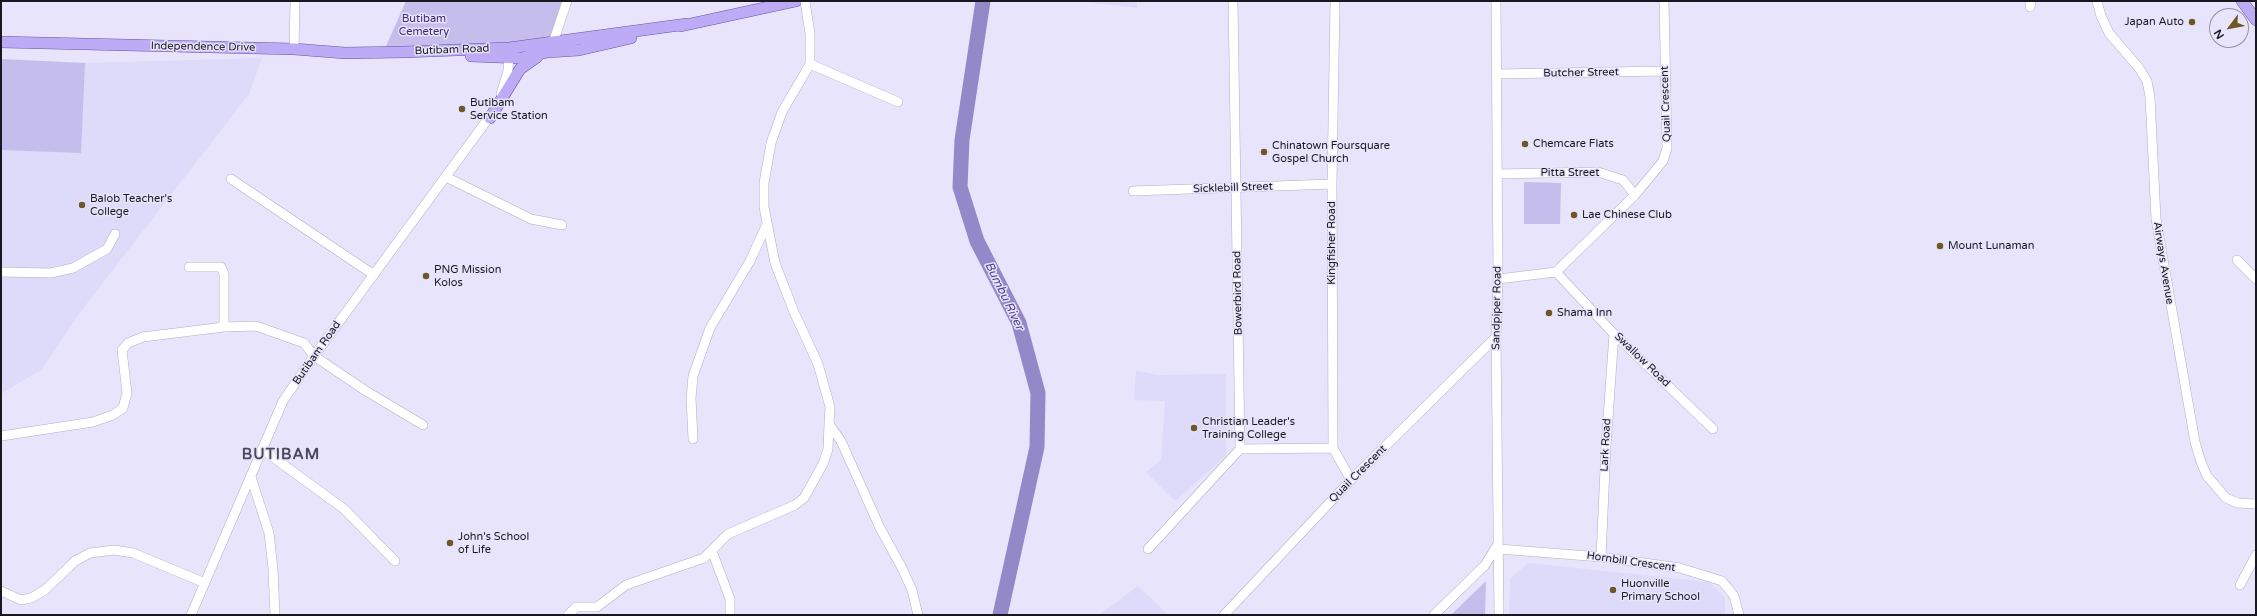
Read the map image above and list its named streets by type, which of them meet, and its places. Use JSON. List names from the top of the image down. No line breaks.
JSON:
{"streets":{"main road":["Independence Drive","Butibam Road"],"street":["Butcher Street","Quail Crescent","Pitta Street","Sicklebill Street","Kingfisher Road","Airways Avenue","Bowerbird Road","Sandpiper Road","Swallow Road","Lark Road","Hornbill Crescent"]},"crossings":[["Independence Drive","Butibam Road"],["Butcher Street","Quail Crescent"],["Butcher Street","Sandpiper Road"],["Quail Crescent","Pitta Street"],["Quail Crescent","Sandpiper Road"],["Quail Crescent","Swallow Road"],["Pitta Street","Sandpiper Road"],["Sicklebill Street","Kingfisher Road"],["Sicklebill Street","Bowerbird Road"],["Sandpiper Road","Hornbill Crescent"],["Swallow Road","Lark Road"],["Lark Road","Hornbill Crescent"]],"districts":["BUTIBAM"],"water":["Bumbu River"],"parks":["Butibam Cemetery"],"places":["Japan Auto","Butibam Service Station","Chemcare Flats","Chinatown Foursquare Gospel Church","Balob Teacher's College","Lae Chinese Club","Mount Lunaman","PNG Mission Kolos","Shama Inn","Christian Leader's Training College","John's School of Life","Huonville Primary School"],"north":"bottom left"}
